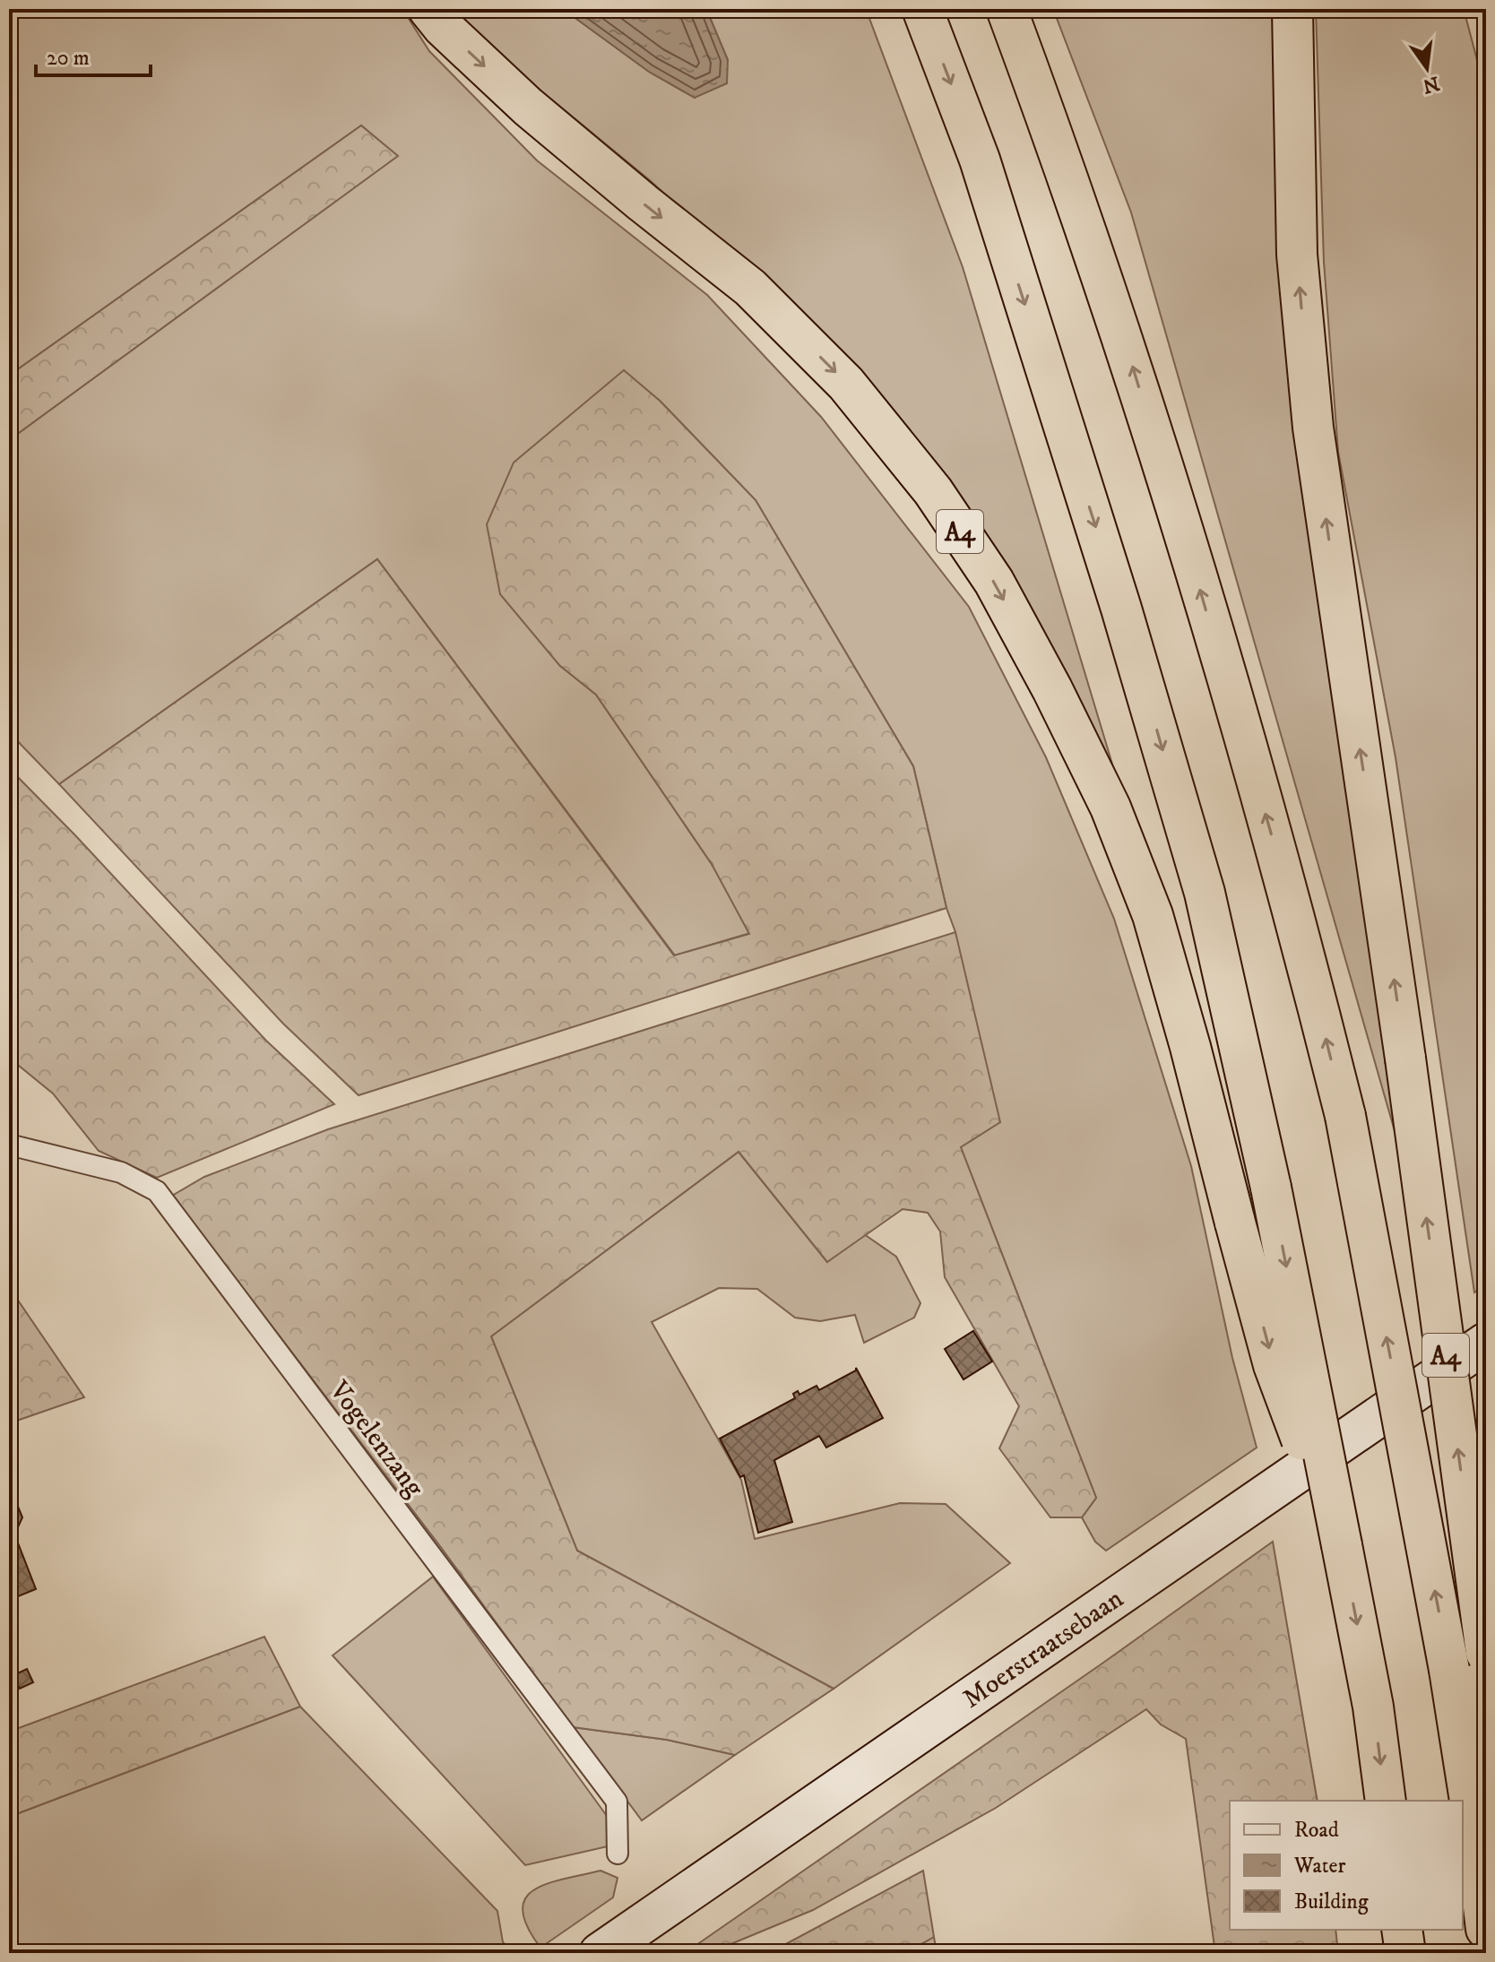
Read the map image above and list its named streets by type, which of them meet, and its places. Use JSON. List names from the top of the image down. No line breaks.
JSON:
{"streets":{"highway":["A4"],"street":["Moerstraatsebaan"],"lane":["Vogelenzang"]},"legend":["Road","Water","Building"],"scale_bar":"20 m","north":"bottom"}
